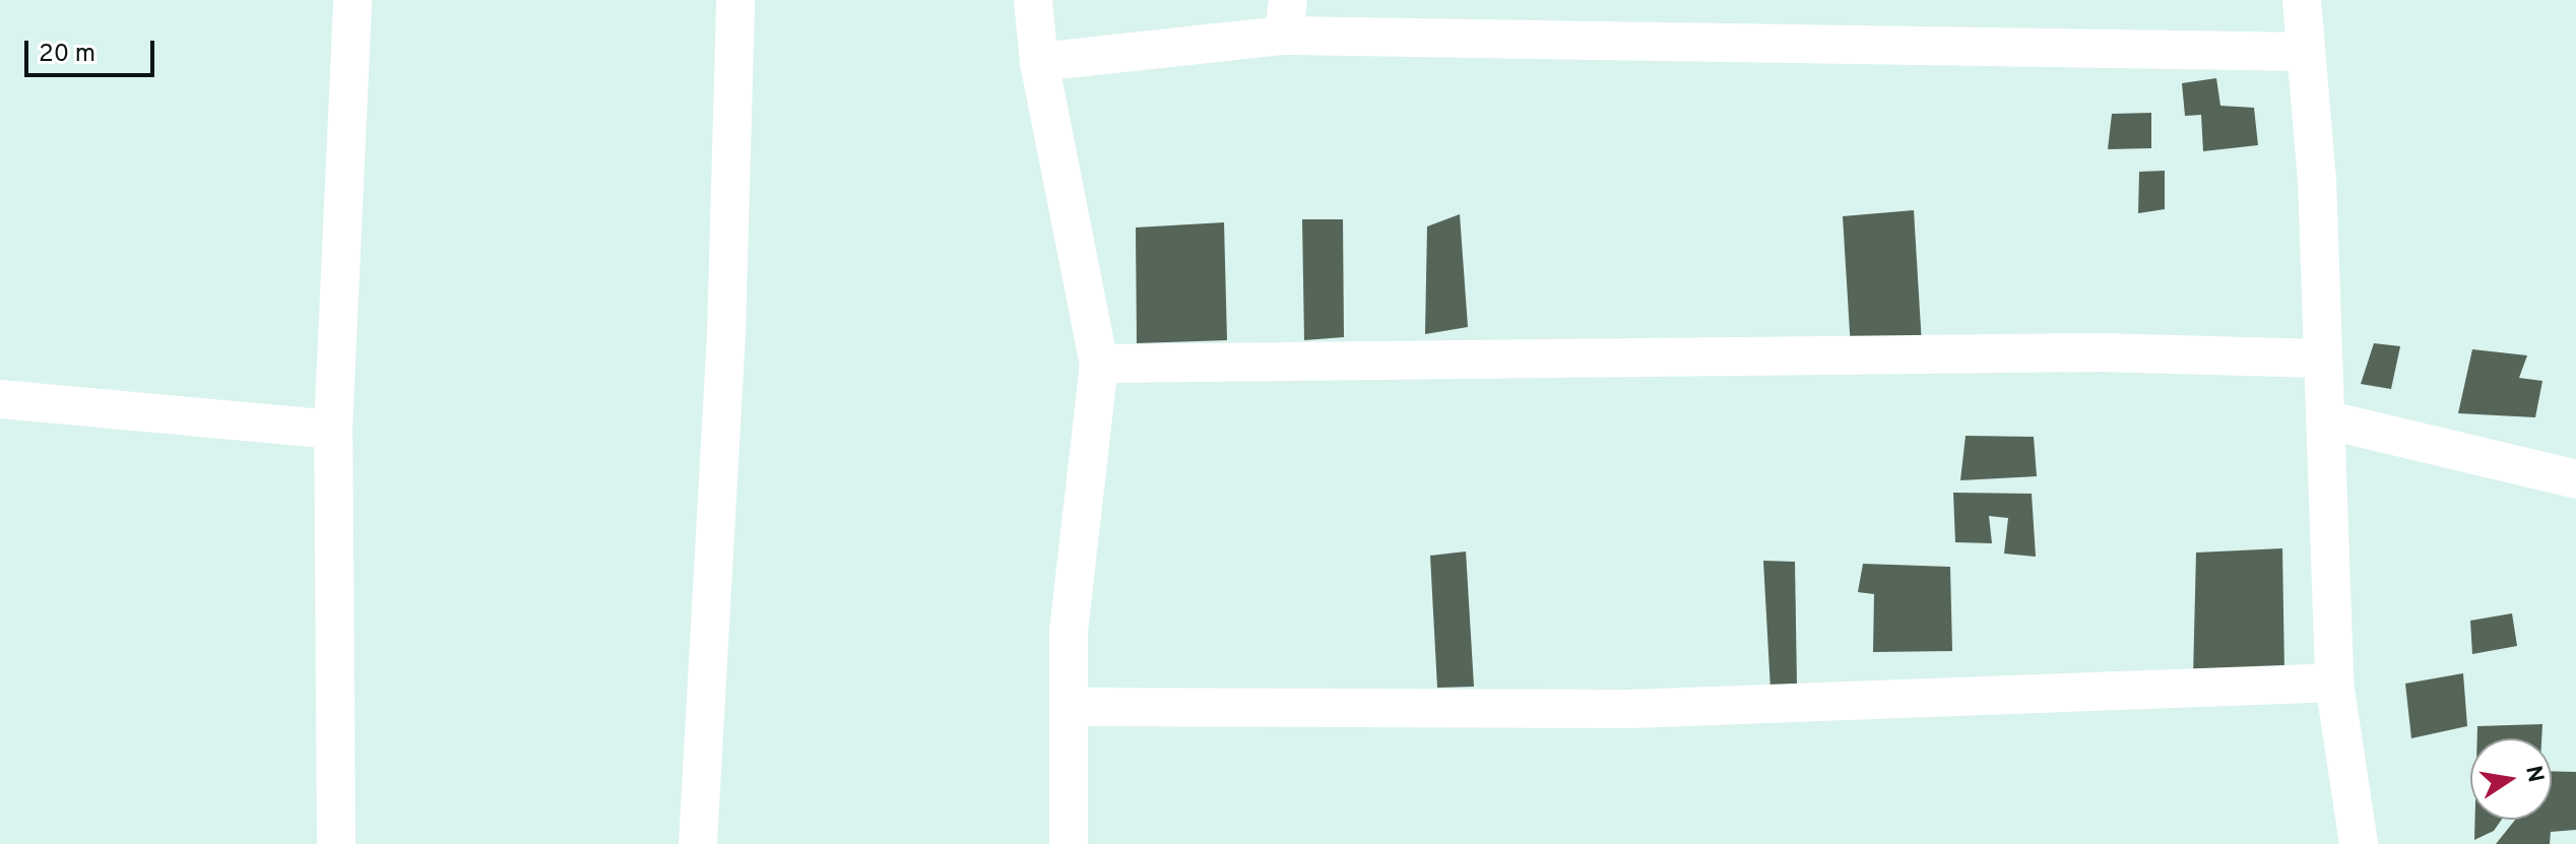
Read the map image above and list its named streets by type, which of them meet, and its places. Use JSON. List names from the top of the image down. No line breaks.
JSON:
{"scale_bar":"20 m","north":"right"}
